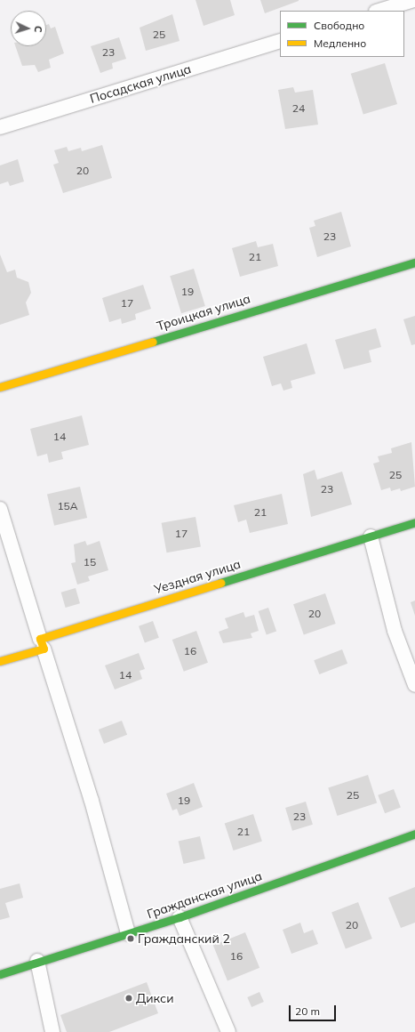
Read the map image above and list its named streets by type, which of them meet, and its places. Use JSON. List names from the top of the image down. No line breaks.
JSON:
{"streets":{"street":["Посадская улица","Троицкая улица","Уездная улица","Гражданская улица"]},"places":["Гражданский 2","Дикси"],"house_numbers":["25","23","24","20","23","21","19","17","14","25","23","15А","21","17","15","20","16","14","25","19","23","21","20","16"],"legend":["Свободно","Медленно"],"scale_bar":"20 m","north":"right"}
